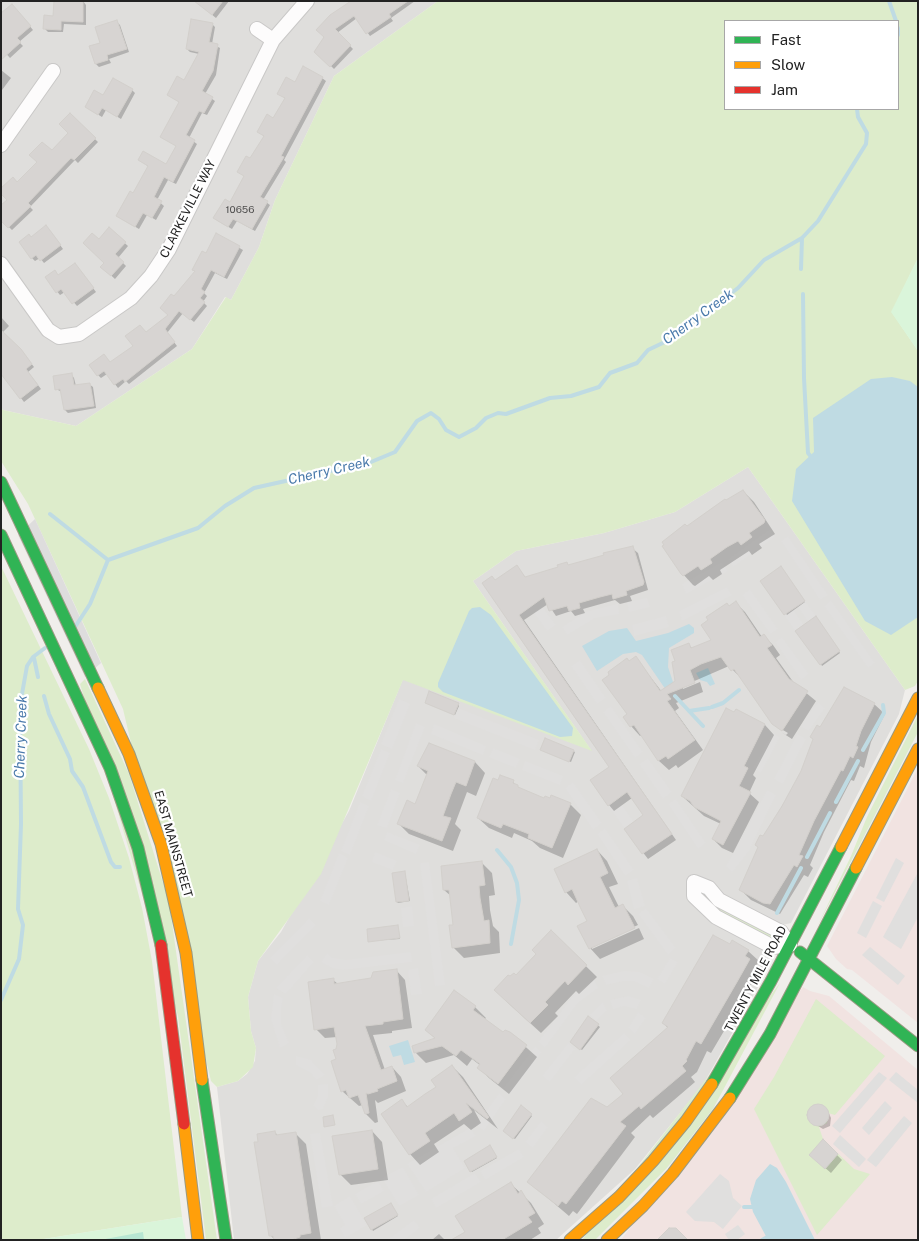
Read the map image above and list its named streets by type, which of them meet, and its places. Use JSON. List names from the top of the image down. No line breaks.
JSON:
{"streets":{"main road":["EAST MAINSTREET","TWENTY MILE ROAD"],"street":["CLARKEVILLE WAY"]},"water":["Cherry Creek"],"house_numbers":["10656"],"legend":["Fast","Slow","Jam"]}
